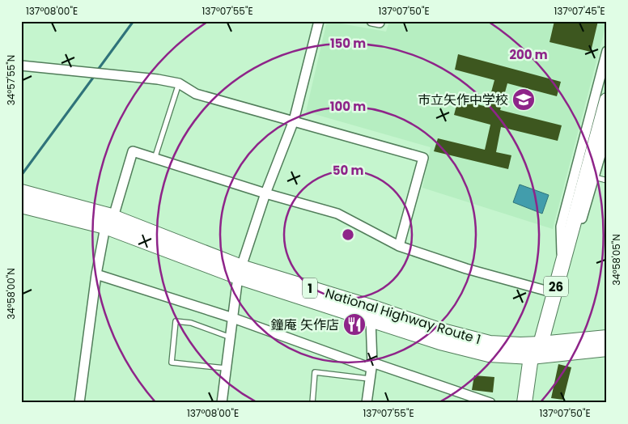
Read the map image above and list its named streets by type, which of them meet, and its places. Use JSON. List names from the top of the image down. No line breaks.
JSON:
{"streets":{"main road":["26","1","National Highway Route 1"]},"crossings":[["26","National Highway Route 1"]],"places":{"school or university":["市立矢作中学校"],"restaurant":["鐘庵 矢作店"]},"coordinates":["137°08'00\"E","137°07'55\"E","137°07'50\"E","137°07'45\"E","34°57'55\"N","34°58'05\"N","34°58'00\"N"],"rings":["150 m","200 m","100 m","50 m"]}
